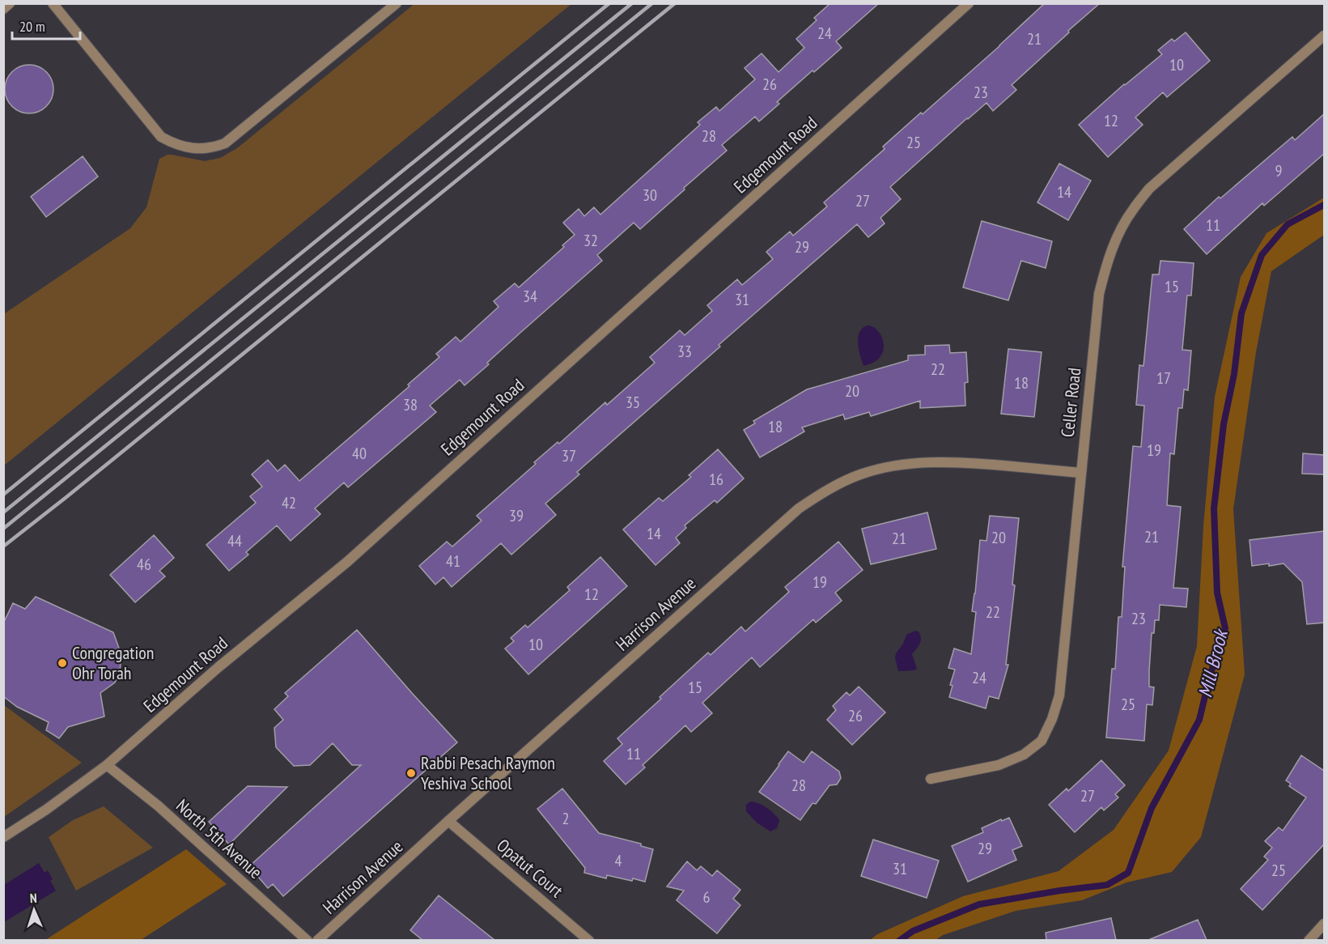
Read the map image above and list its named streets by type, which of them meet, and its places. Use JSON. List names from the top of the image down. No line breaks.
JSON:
{"streets":{"street":["Edgemount Road","Celler Road","Harrison Avenue","North 5th Avenue","Opatut Court"]},"crossings":[["Edgemount Road","North 5th Avenue"],["Celler Road","Harrison Avenue"],["Harrison Avenue","Opatut Court"]],"water":["Mill Brook"],"places":["Congregation Ohr Torah","Rabbi Pesach Raymon Yeshiva School"],"house_numbers":["24","21","10","26","23","12","28","25","9","14","30","27","11","32","29","15","34","31","33","22","17","18","20","35","38","18","19","40","37","16","42","39","14","21","20","21","44","41","46","19","12","22","23","10","24","15","25","26","11","28","27","2","29","4","31","25","6"],"scale_bar":"20 m","north":"top"}
